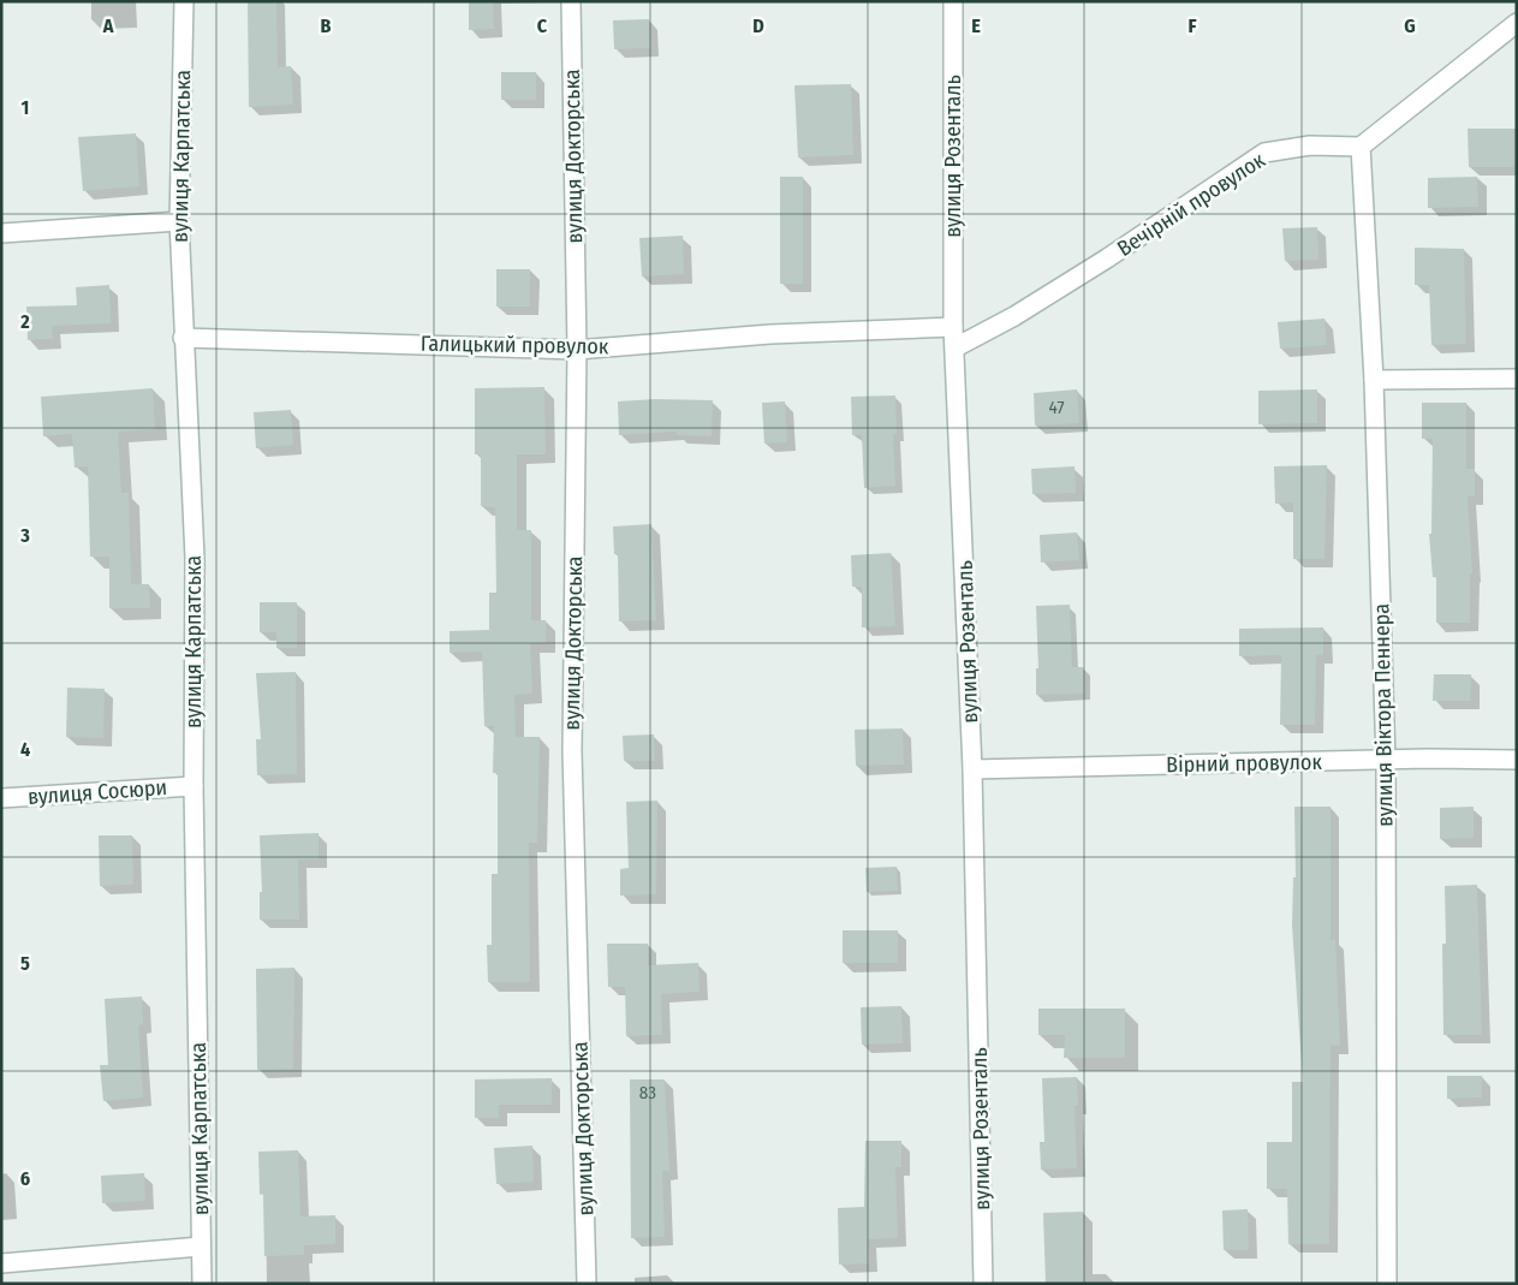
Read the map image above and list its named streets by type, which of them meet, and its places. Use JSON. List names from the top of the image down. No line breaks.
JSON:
{"streets":{"street":["вулиця Карпатська","вулиця Докторська","вулиця Розенталь","Вечірній провулок","Галицький провулок","вулиця Віктора Пеннера","Вірний провулок","вулиця Сосюри"]},"crossings":[["вулиця Карпатська","Галицький провулок"],["вулиця Карпатська","вулиця Сосюри"],["вулиця Докторська","Галицький провулок"],["вулиця Розенталь","Вечірній провулок"],["вулиця Розенталь","Галицький провулок"],["вулиця Розенталь","Вірний провулок"],["Вечірній провулок","вулиця Віктора Пеннера"],["вулиця Віктора Пеннера","Вірний провулок"]],"house_numbers":["47","83"],"grid":{"columns":["A","B","C","D","E","F","G"],"rows":["1","2","3","4","5","6"]}}
